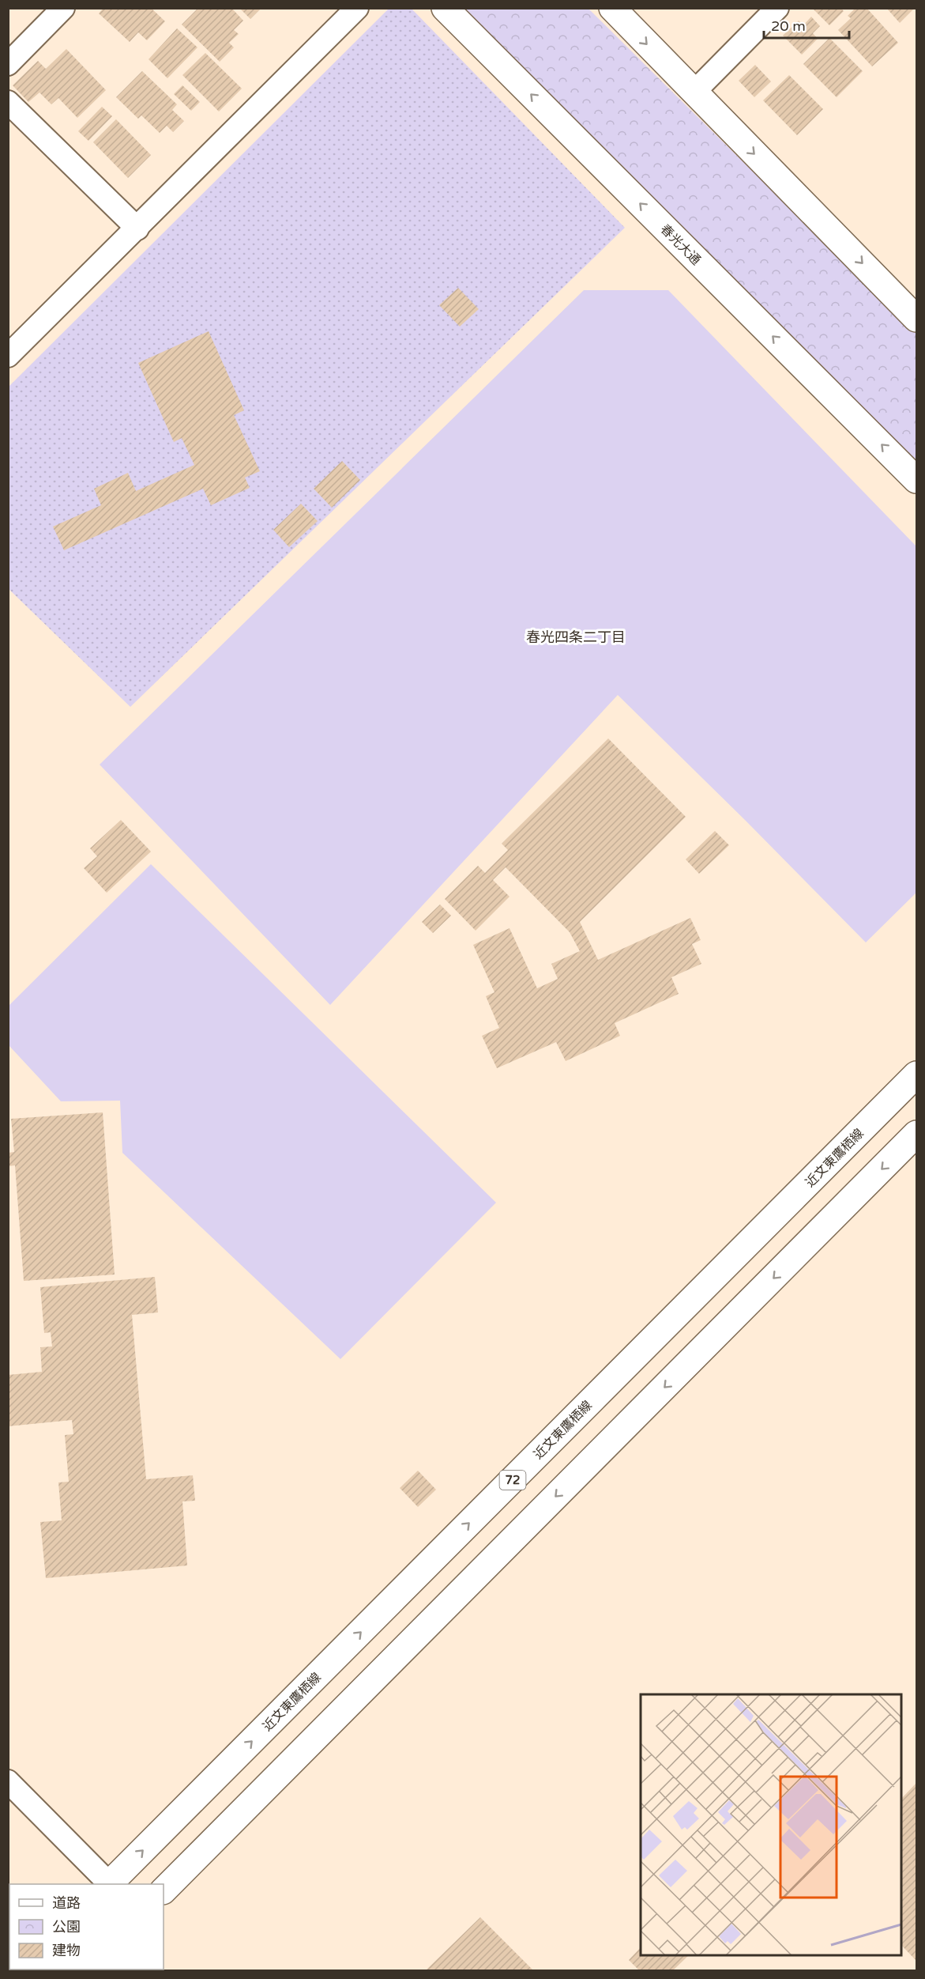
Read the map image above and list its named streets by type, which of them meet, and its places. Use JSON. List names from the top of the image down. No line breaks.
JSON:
{"streets":{"main road":["春光大通","近文東鷹栖線","72"]},"districts":["春光四条二丁目"],"legend":["道路","公園","建物"],"scale_bar":"20 m"}
